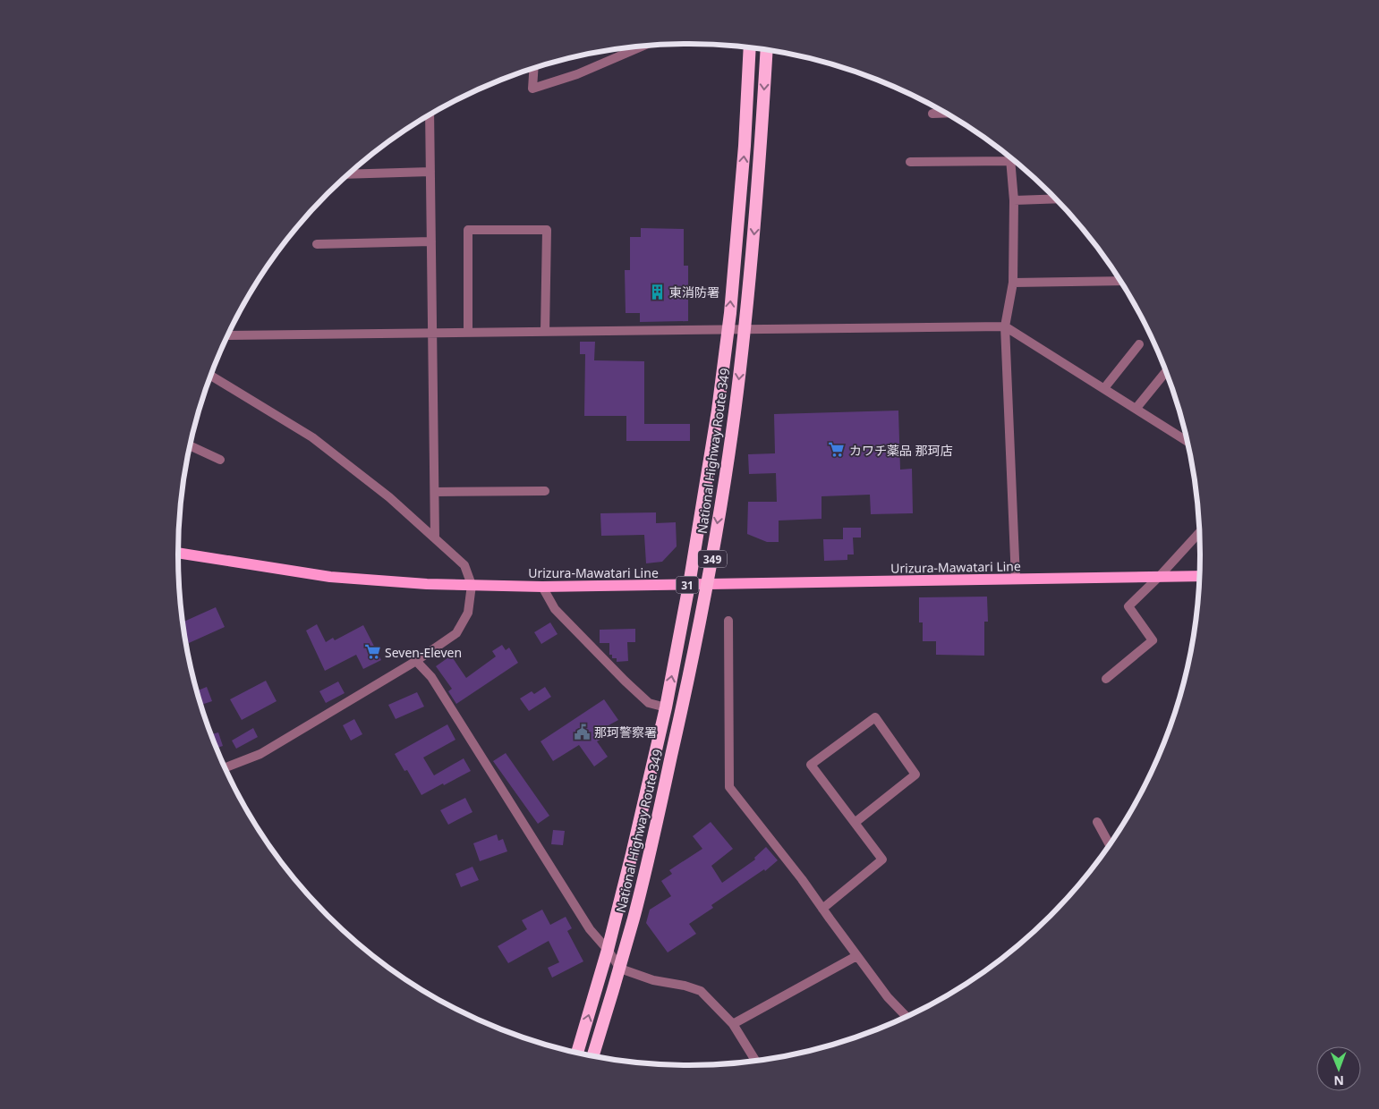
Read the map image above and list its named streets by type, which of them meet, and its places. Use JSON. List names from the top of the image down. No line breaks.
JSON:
{"streets":{"highway":["National Highway Route 349","349"],"main road":["Urizura-Mawatari Line","31"]},"crossings":[["National Highway Route 349","Urizura-Mawatari Line"]],"places":{"building":["東消防署"],"supermarket":["カワチ薬品 那珂店","Seven-Eleven"],"public building":["那珂警察署"]},"north":"bottom"}
